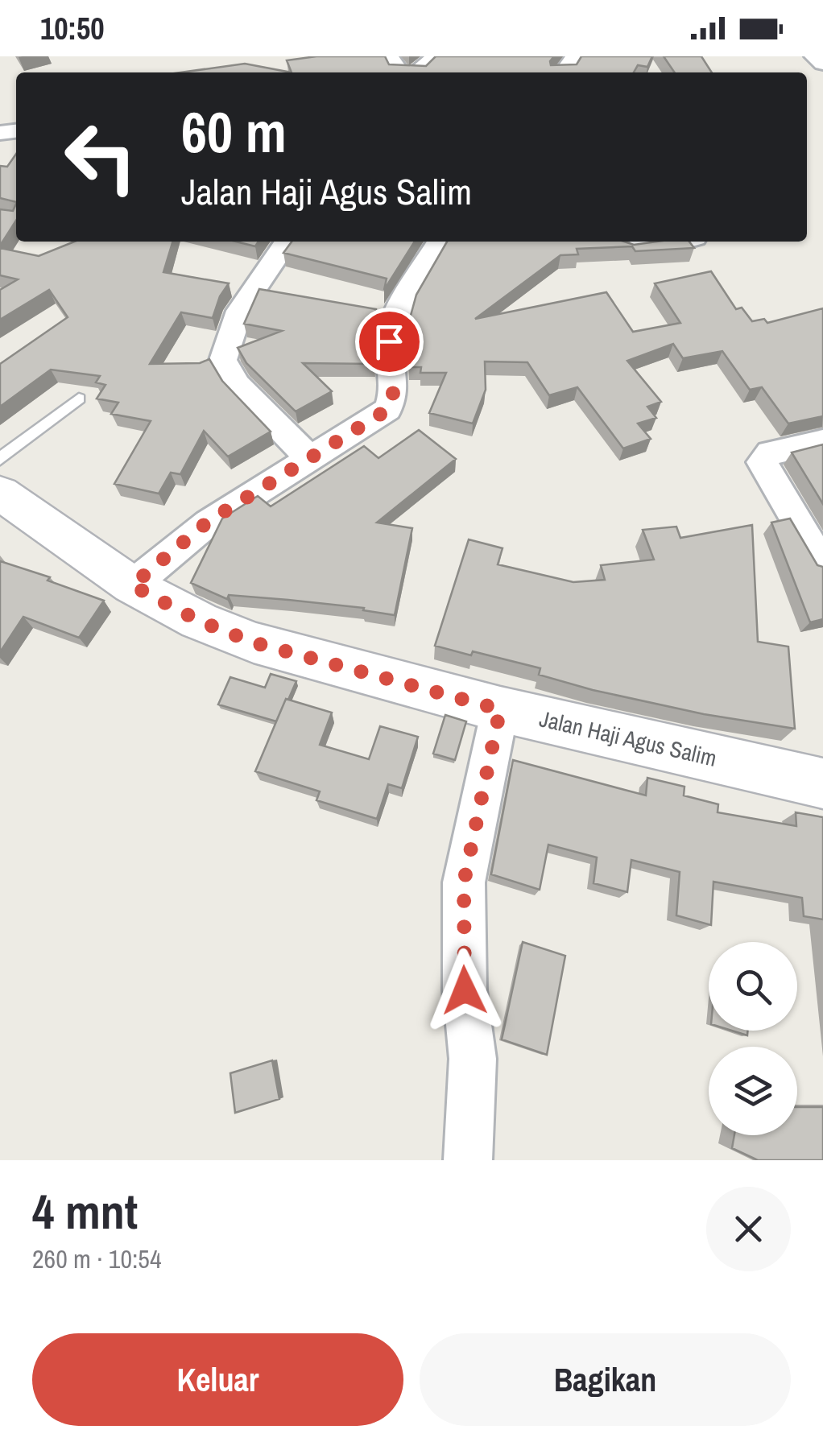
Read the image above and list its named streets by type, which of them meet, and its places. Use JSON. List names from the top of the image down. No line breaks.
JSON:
{"streets":{"main road":["Jalan Haji Agus Salim"]},"page":{"status":"10:50","turn":["60 m","Jalan Haji Agus Salim"],"heading":["4 mnt","260 m · 10:54"],"buttons":["Keluar","Bagikan"]}}
